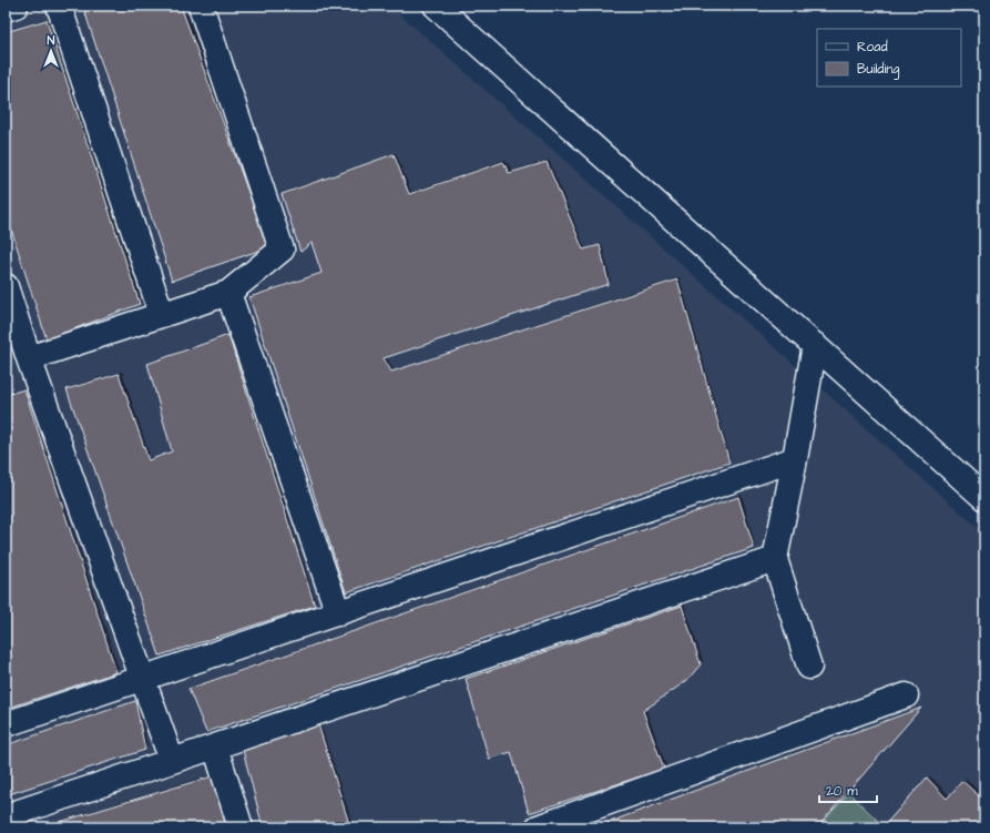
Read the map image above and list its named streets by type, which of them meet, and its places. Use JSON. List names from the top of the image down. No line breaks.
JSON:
{"legend":["Road","Building"],"scale_bar":"20 m","north":"top"}
